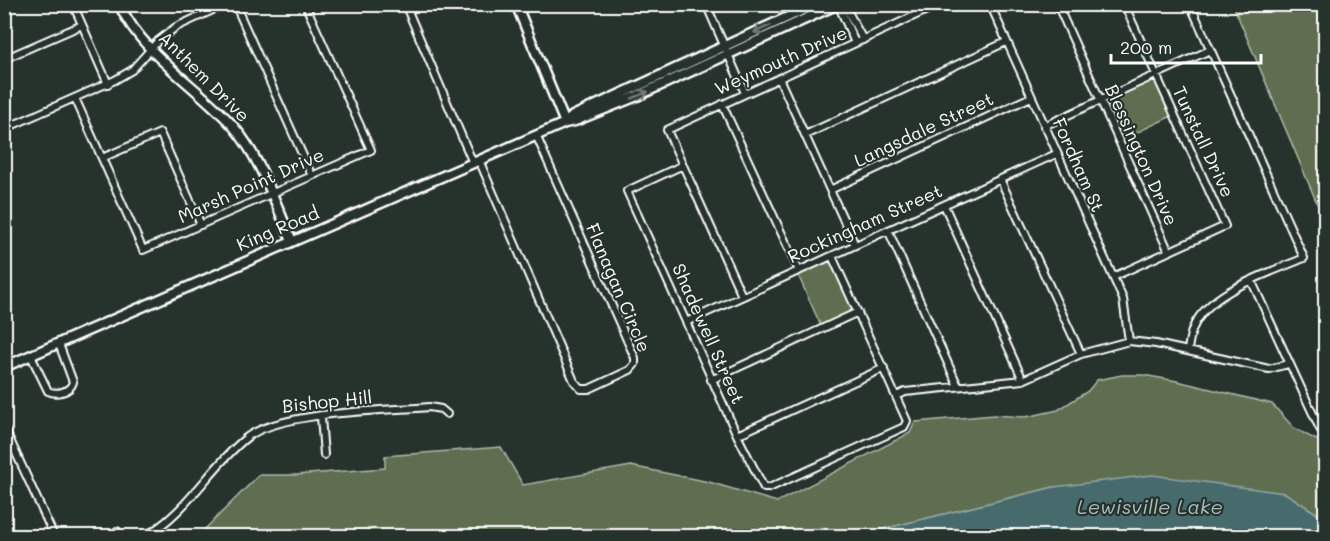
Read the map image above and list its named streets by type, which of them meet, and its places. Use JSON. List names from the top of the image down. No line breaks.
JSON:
{"streets":{"street":["Weymouth Drive","Anthem Drive","Langsdale Street","Tunstall Drive","Blessington Drive","Fordham St","Marsh Point Drive","Rockingham Street","King Road","Flanagan Circle","Shadewell Street","Bishop Hill"]},"crossings":[["Weymouth Drive","Shadewell Street"],["Anthem Drive","Marsh Point Drive"],["Anthem Drive","King Road"],["Langsdale Street","Fordham St"],["Tunstall Drive","Blessington Drive"],["Fordham St","Rockingham Street"],["Rockingham Street","Shadewell Street"],["King Road","Flanagan Circle"]],"water":["Lewisville Lake"],"scale_bar":"200 m"}
